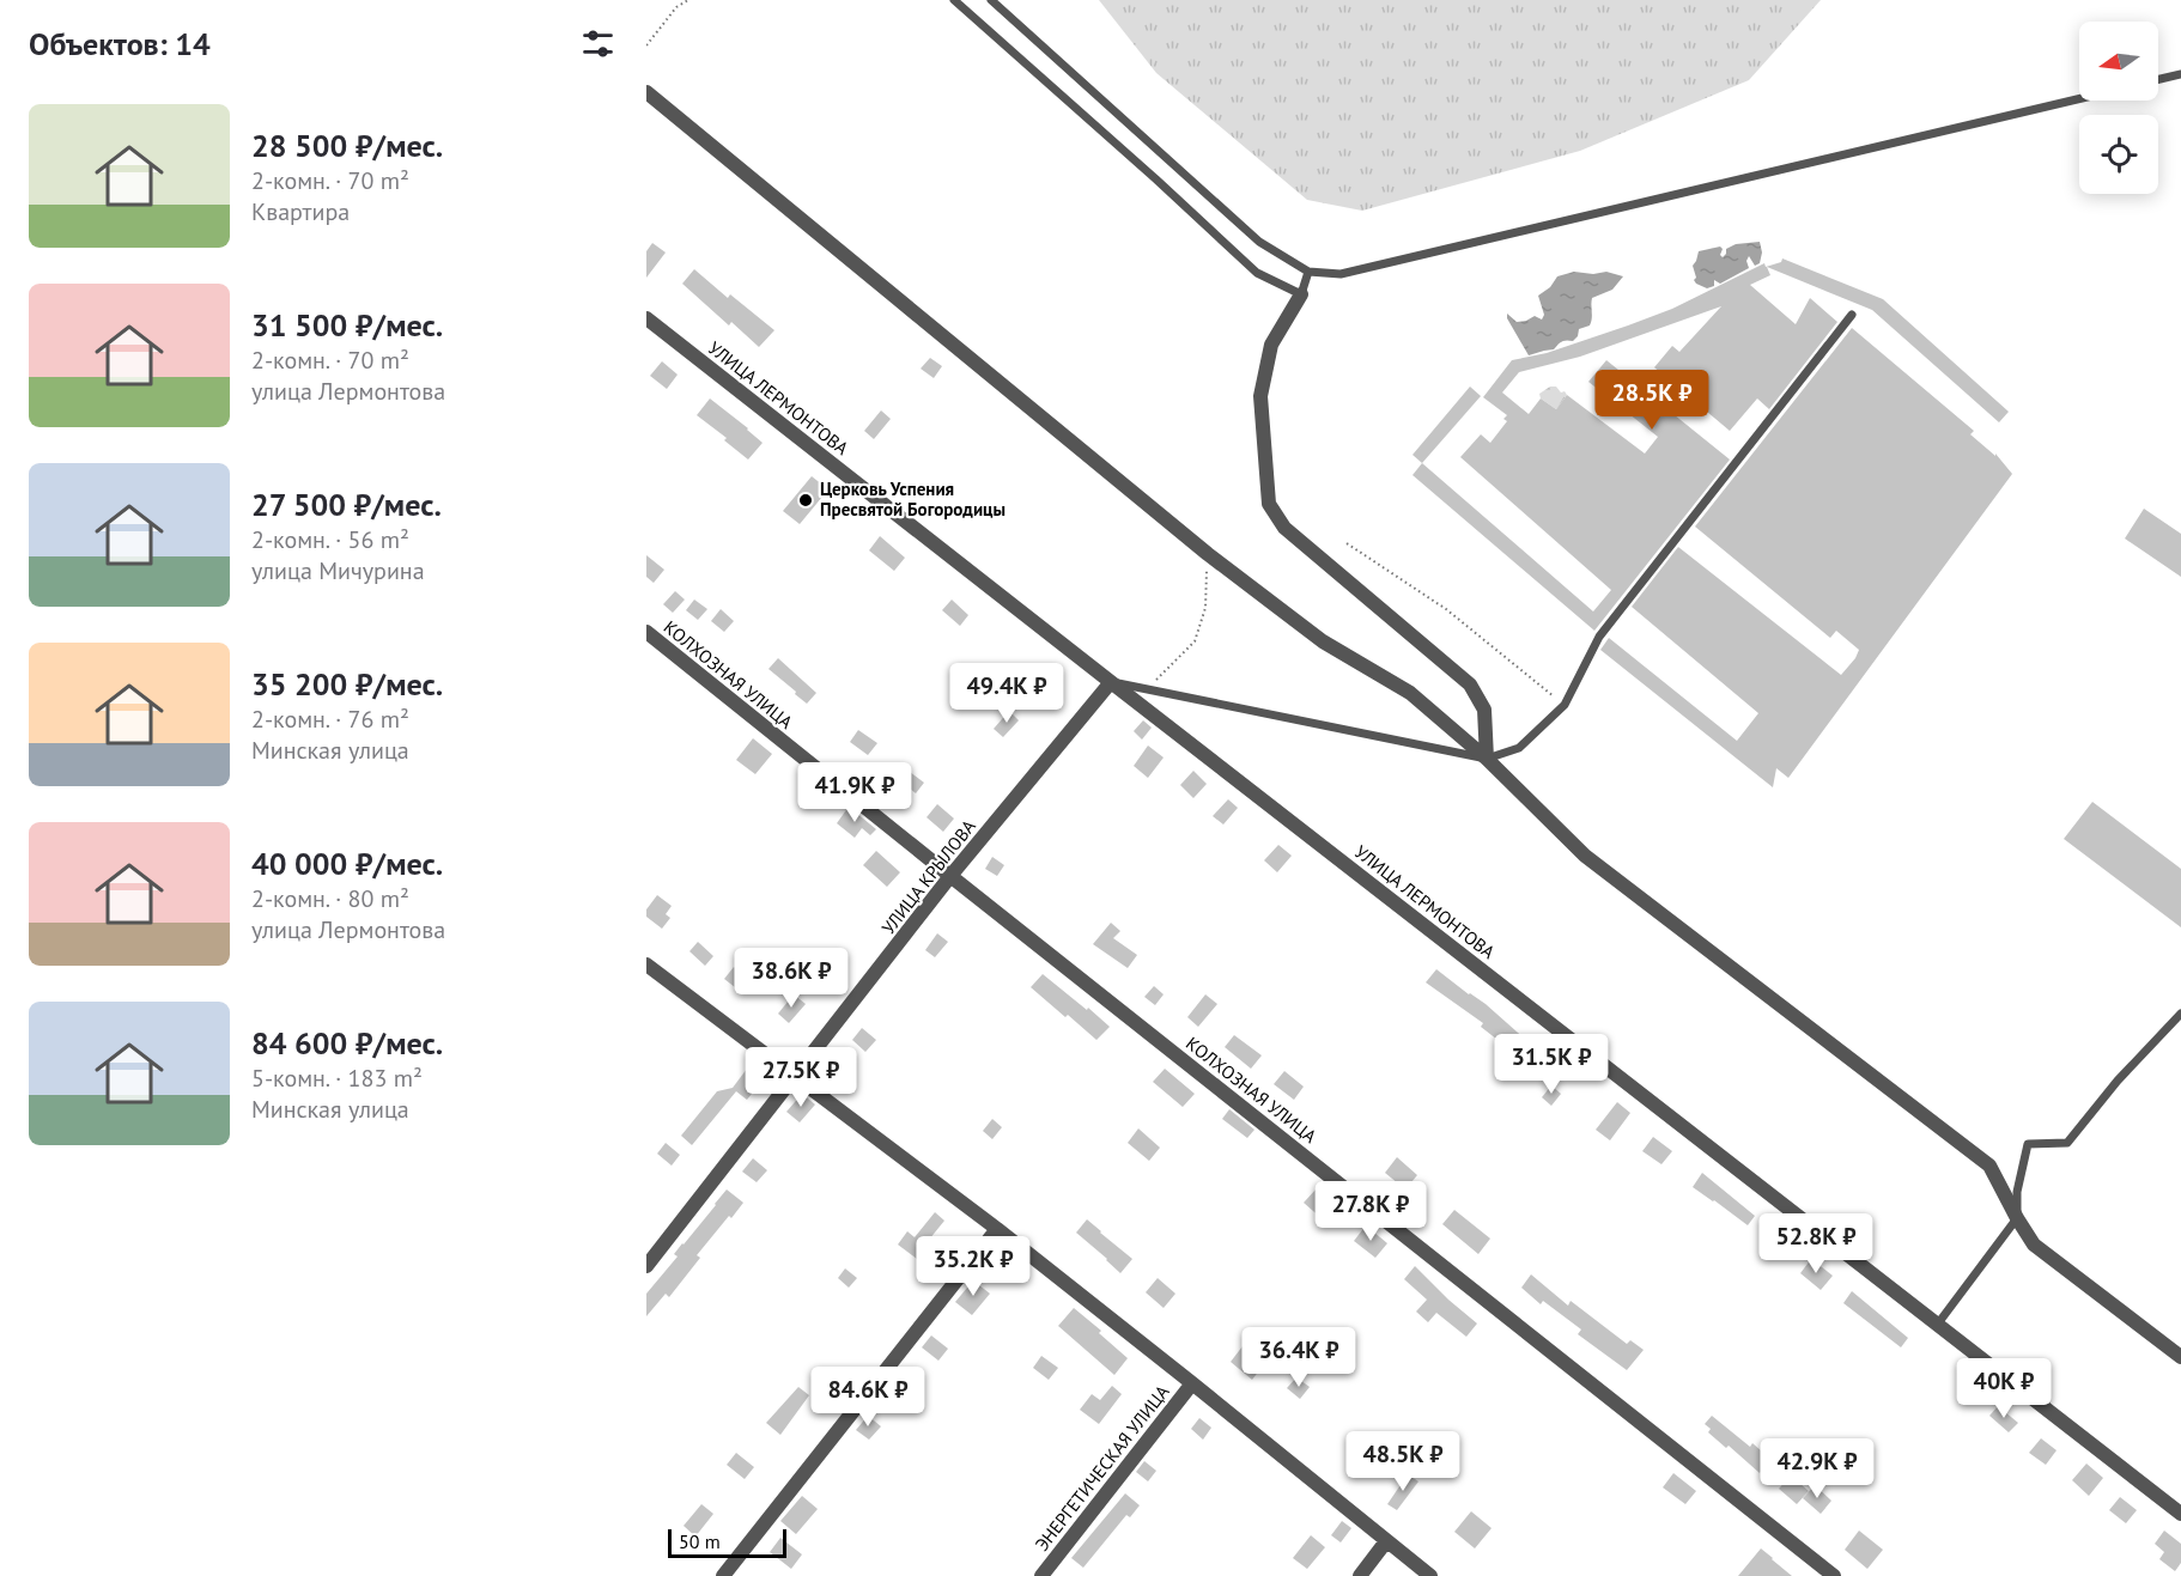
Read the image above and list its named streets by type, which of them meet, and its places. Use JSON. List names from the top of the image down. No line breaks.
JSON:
{"streets":{"street":["УЛИЦА ЛЕРМОНТОВА","КОЛХОЗНАЯ УЛИЦА","УЛИЦА КРЫЛОВА","ЭНЕРГЕТИЧЕСКАЯ УЛИЦА"]},"crossings":[["УЛИЦА ЛЕРМОНТОВА","УЛИЦА КРЫЛОВА"],["КОЛХОЗНАЯ УЛИЦА","УЛИЦА КРЫЛОВА"]],"places":["Церковь Успения Пресвятой Богородицы"],"scale_bar":"50 m","north":"left","page":{"heading":"Объектов: 14","list":[{"name":"28 500 ₽/мес.","note":"2-комн. · 70 m² · Квартира"},{"name":"31 500 ₽/мес.","note":"2-комн. · 70 m² · улица Лермонтова"},{"name":"27 500 ₽/мес.","note":"2-комн. · 56 m² · улица Мичурина"},{"name":"35 200 ₽/мес.","note":"2-комн. · 76 m² · Минская улица"},{"name":"40 000 ₽/мес.","note":"2-комн. · 80 m² · улица Лермонтова"},{"name":"84 600 ₽/мес.","note":"5-комн. · 183 m² · Минская улица"}],"price":["28.5K ₽","49.4K ₽","41.9K ₽","38.6K ₽","31.5K ₽","27.5K ₽","27.8K ₽","52.8K ₽","35.2K ₽","36.4K ₽","40K ₽","84.6K ₽","48.5K ₽","42.9K ₽"],"scale":"50 m"}}
